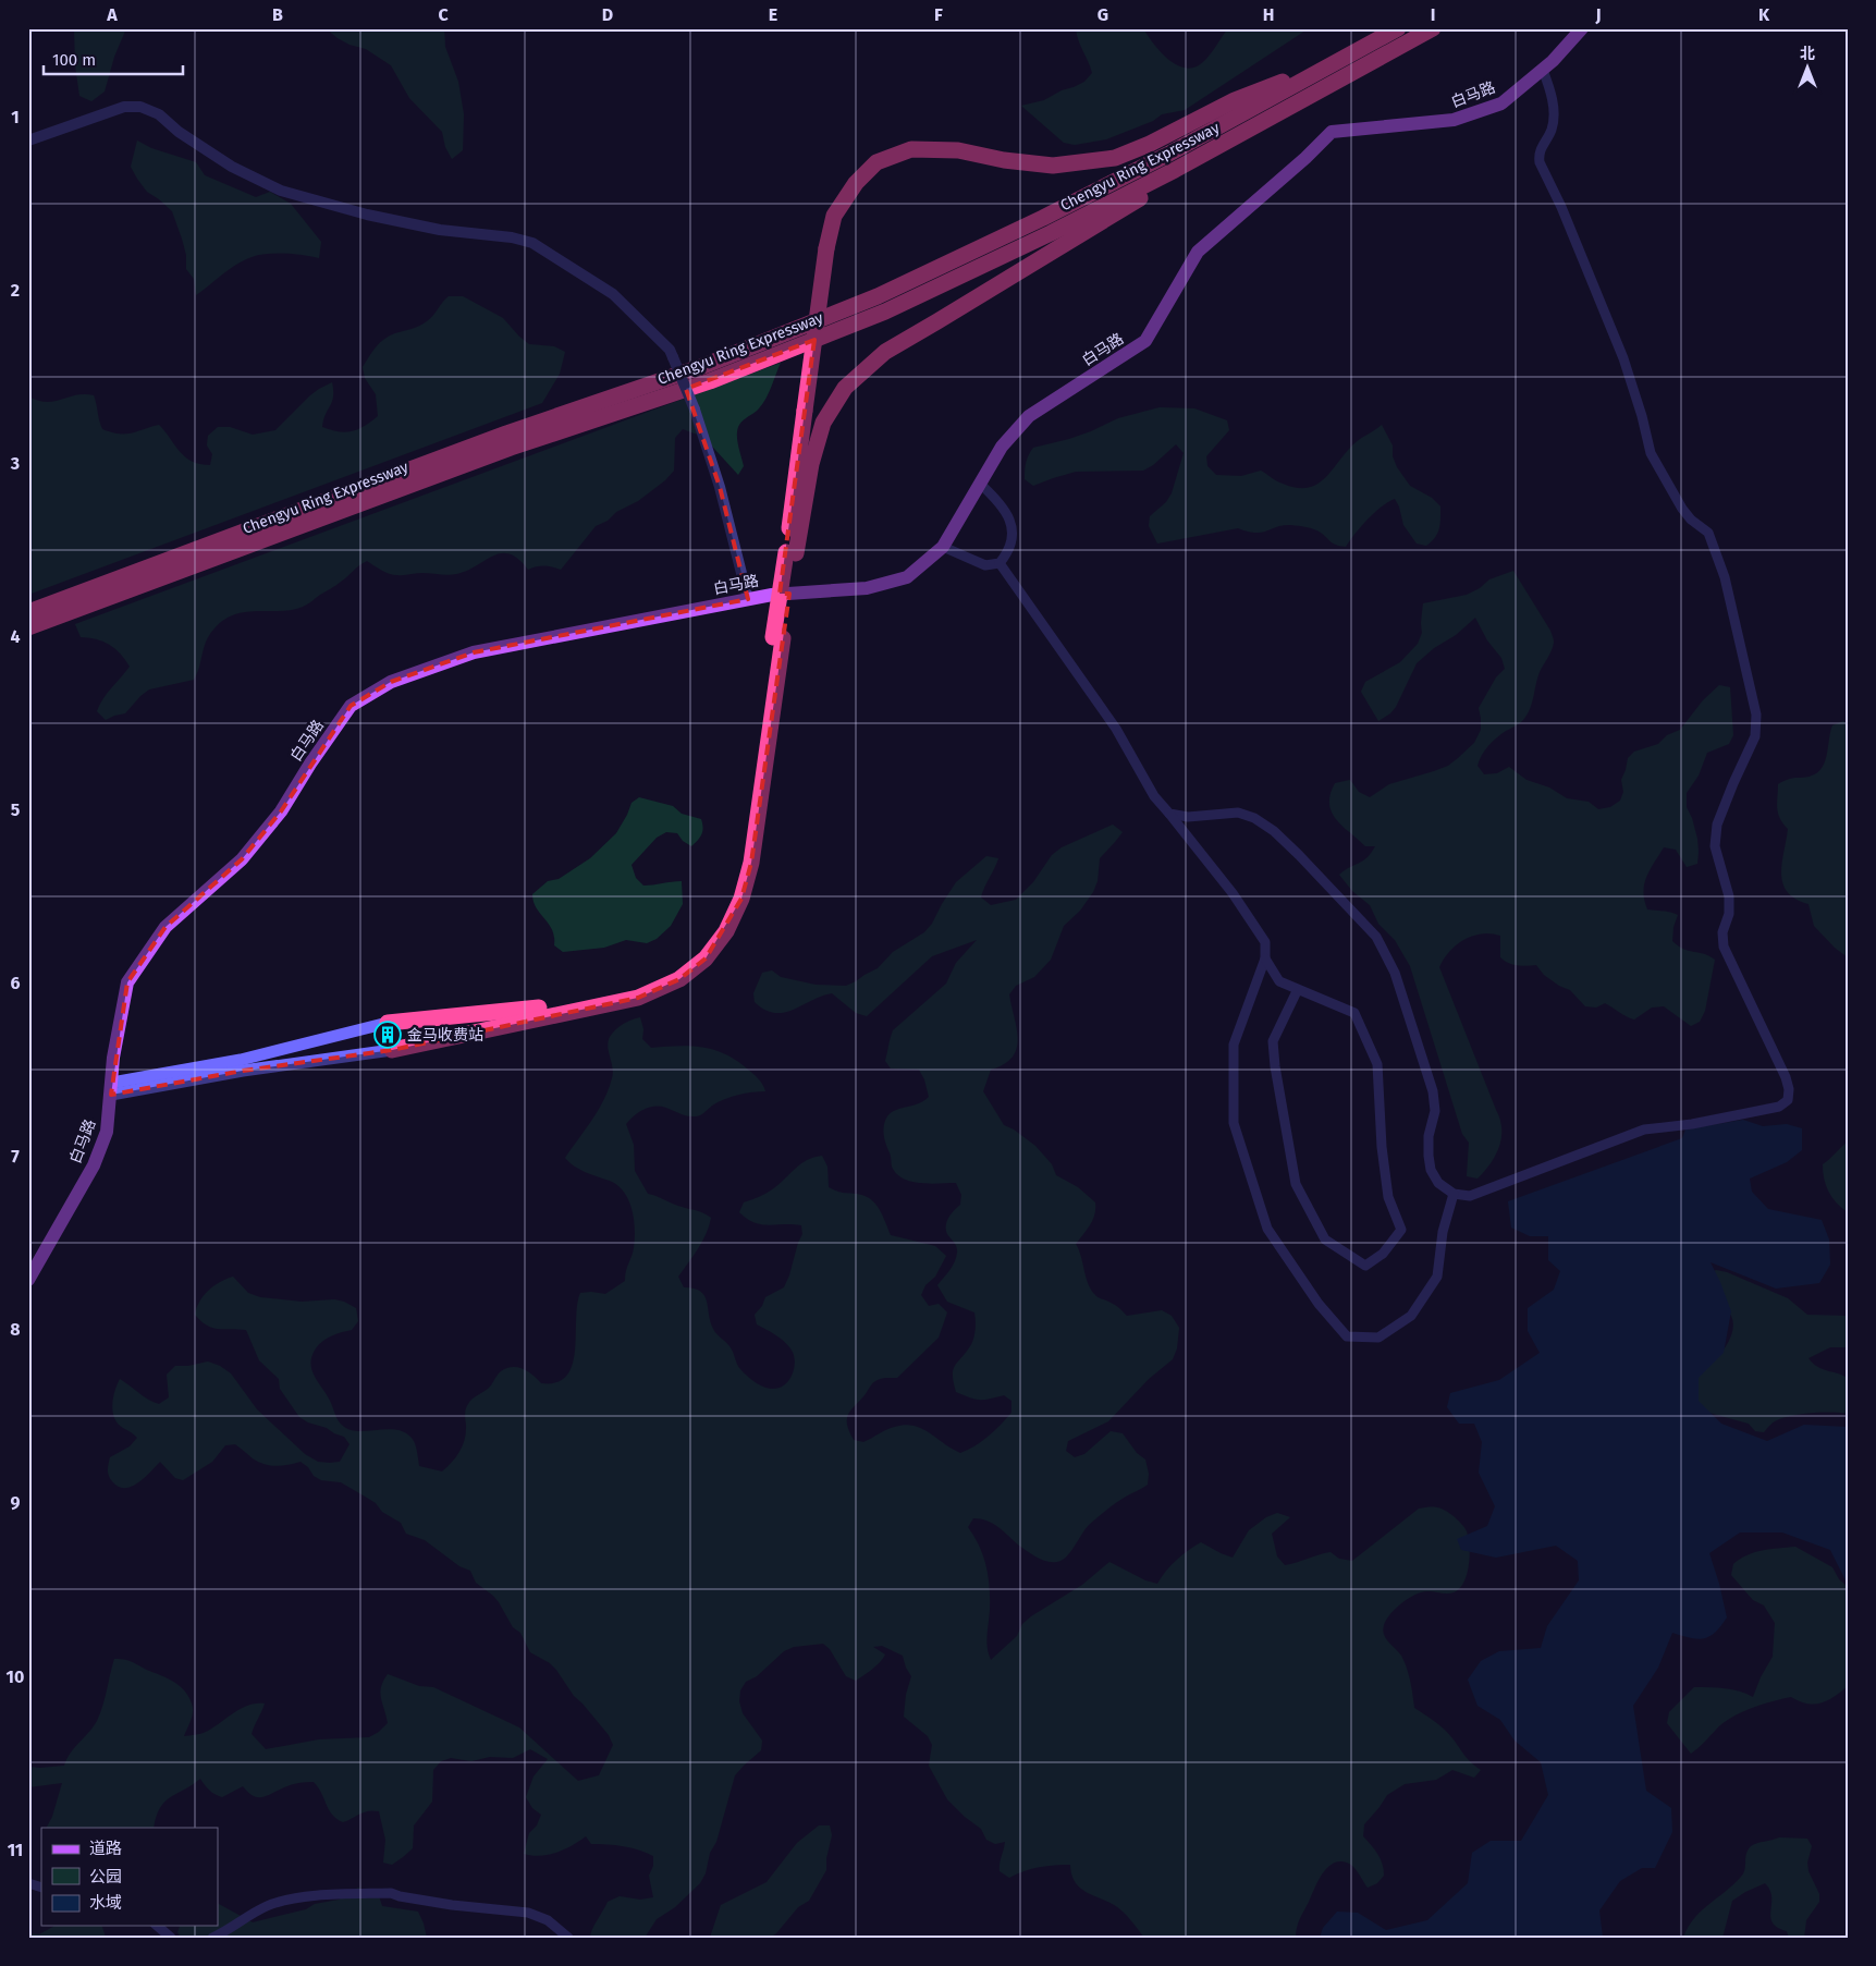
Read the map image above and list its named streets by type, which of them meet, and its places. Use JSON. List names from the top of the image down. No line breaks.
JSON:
{"streets":{"highway":["Chengyu Ring Expressway"],"main road":["白马路"]},"places":{"building":["金马收费站"]},"legend":["道路","公园","水域"],"scale_bar":"100 m","north":"top","grid":{"columns":["A","B","C","D","E","F","G","H","I","J","K"],"rows":["1","2","3","4","5","6","7","8","9","10","11"]}}
